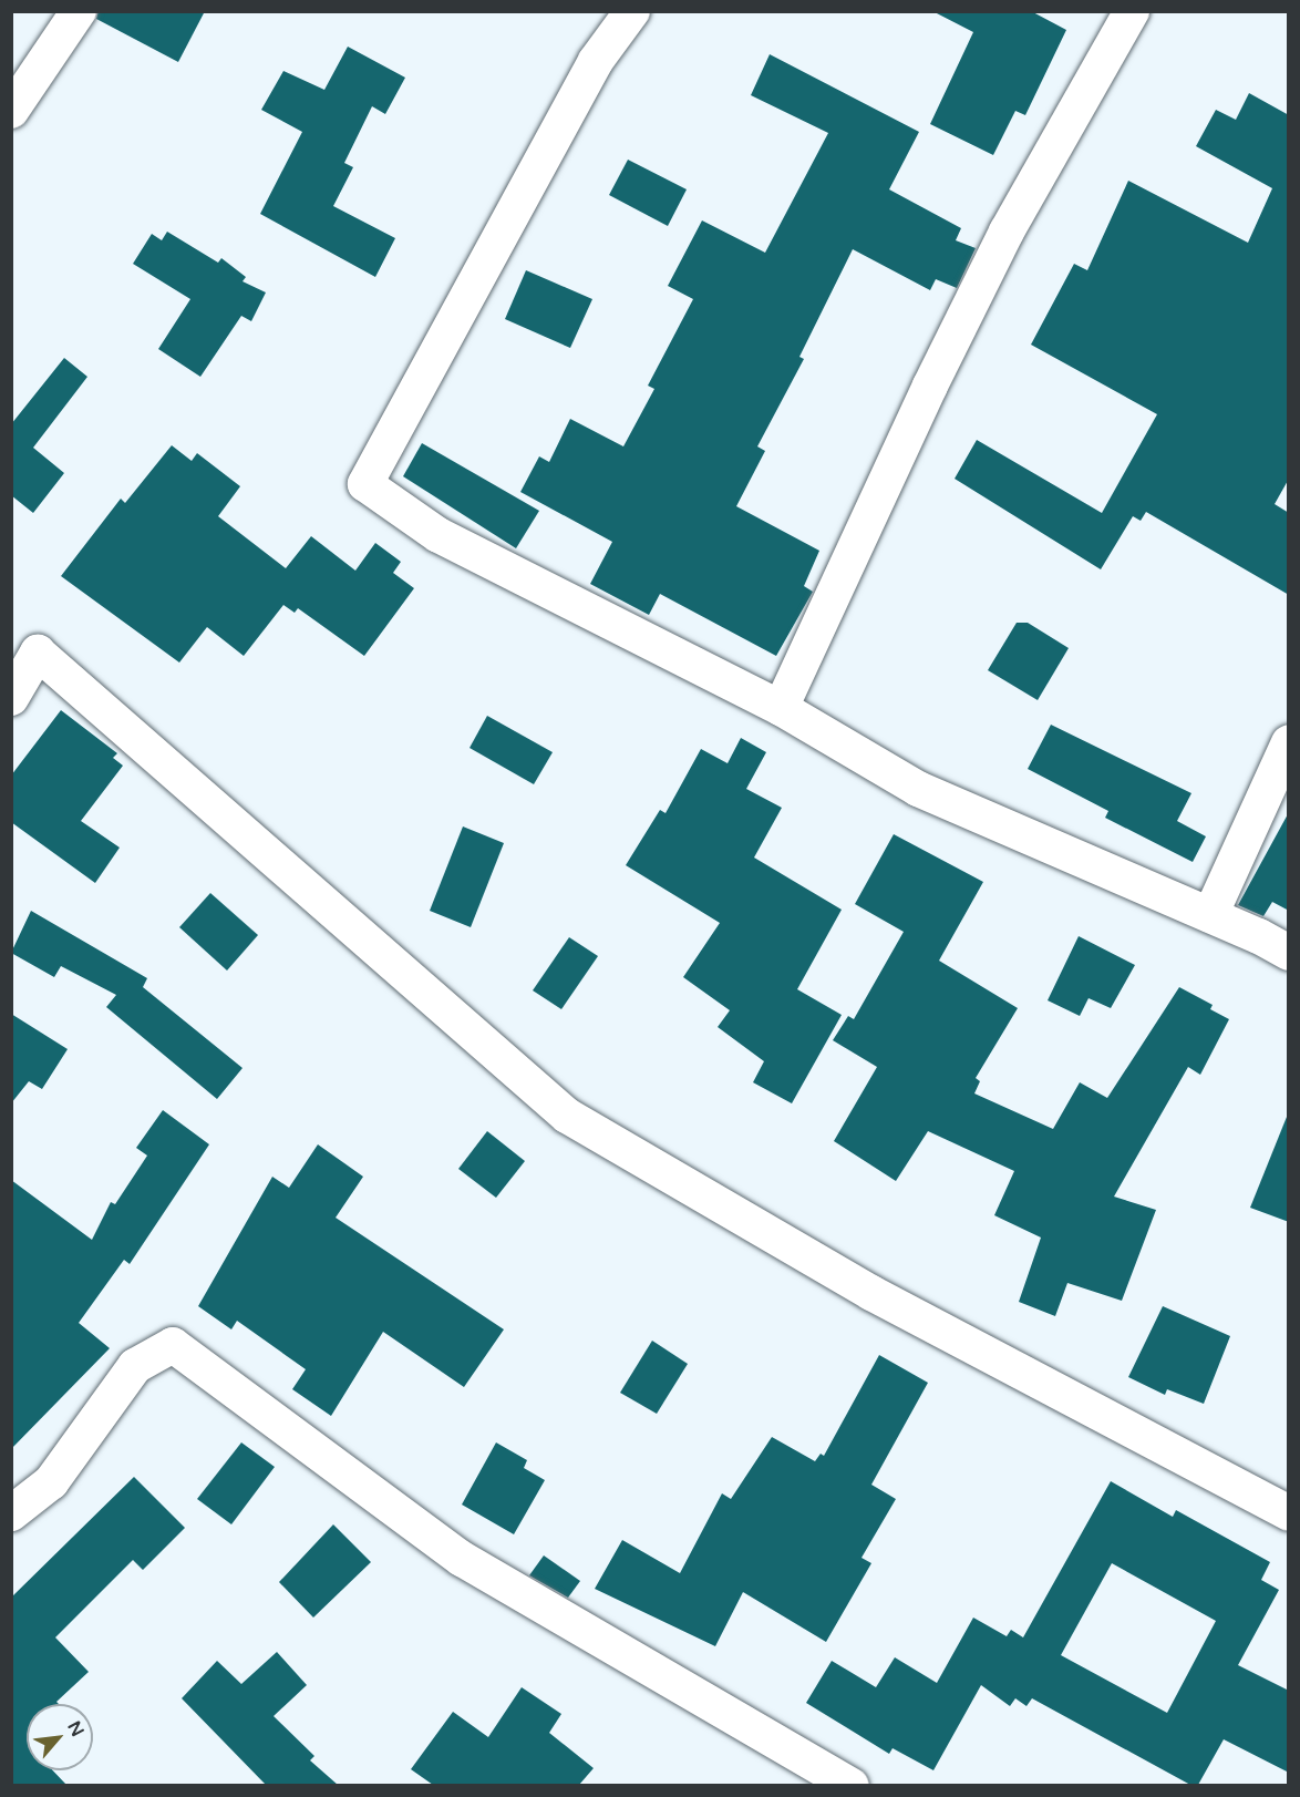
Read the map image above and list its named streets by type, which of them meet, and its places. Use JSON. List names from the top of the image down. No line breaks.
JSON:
{"north":"top right"}
